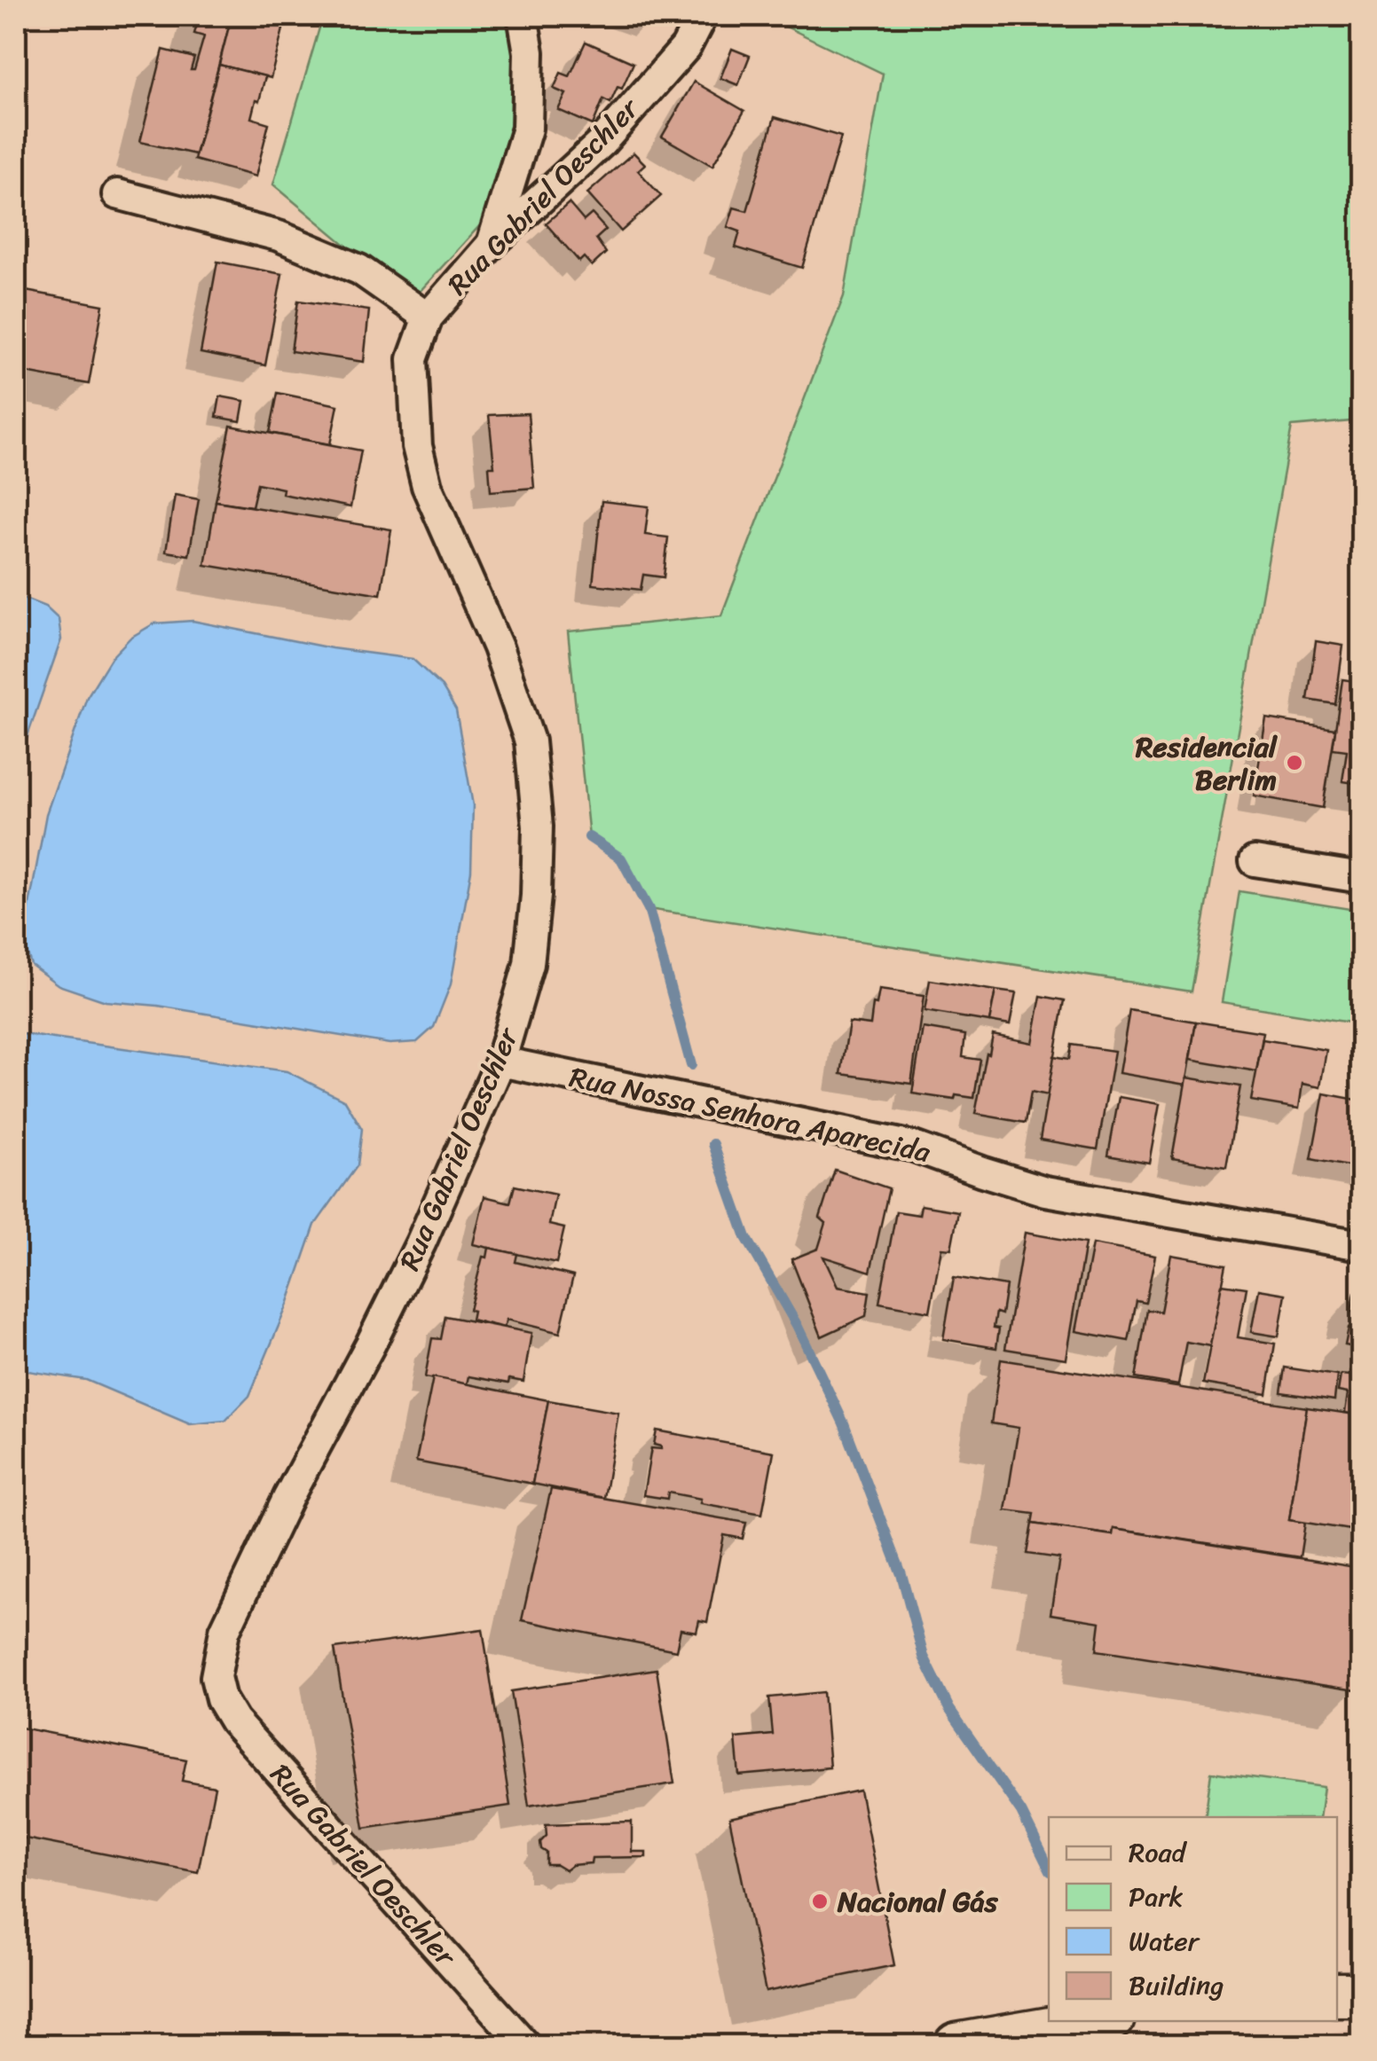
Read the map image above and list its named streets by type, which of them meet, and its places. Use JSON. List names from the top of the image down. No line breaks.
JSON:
{"streets":{"street":["Rua Gabriel Oeschler","Rua Nossa Senhora Aparecida"]},"crossings":[["Rua Gabriel Oeschler","Rua Nossa Senhora Aparecida"]],"places":["Residencial Berlim","Nacional Gás"],"legend":["Road","Park","Water","Building"]}
